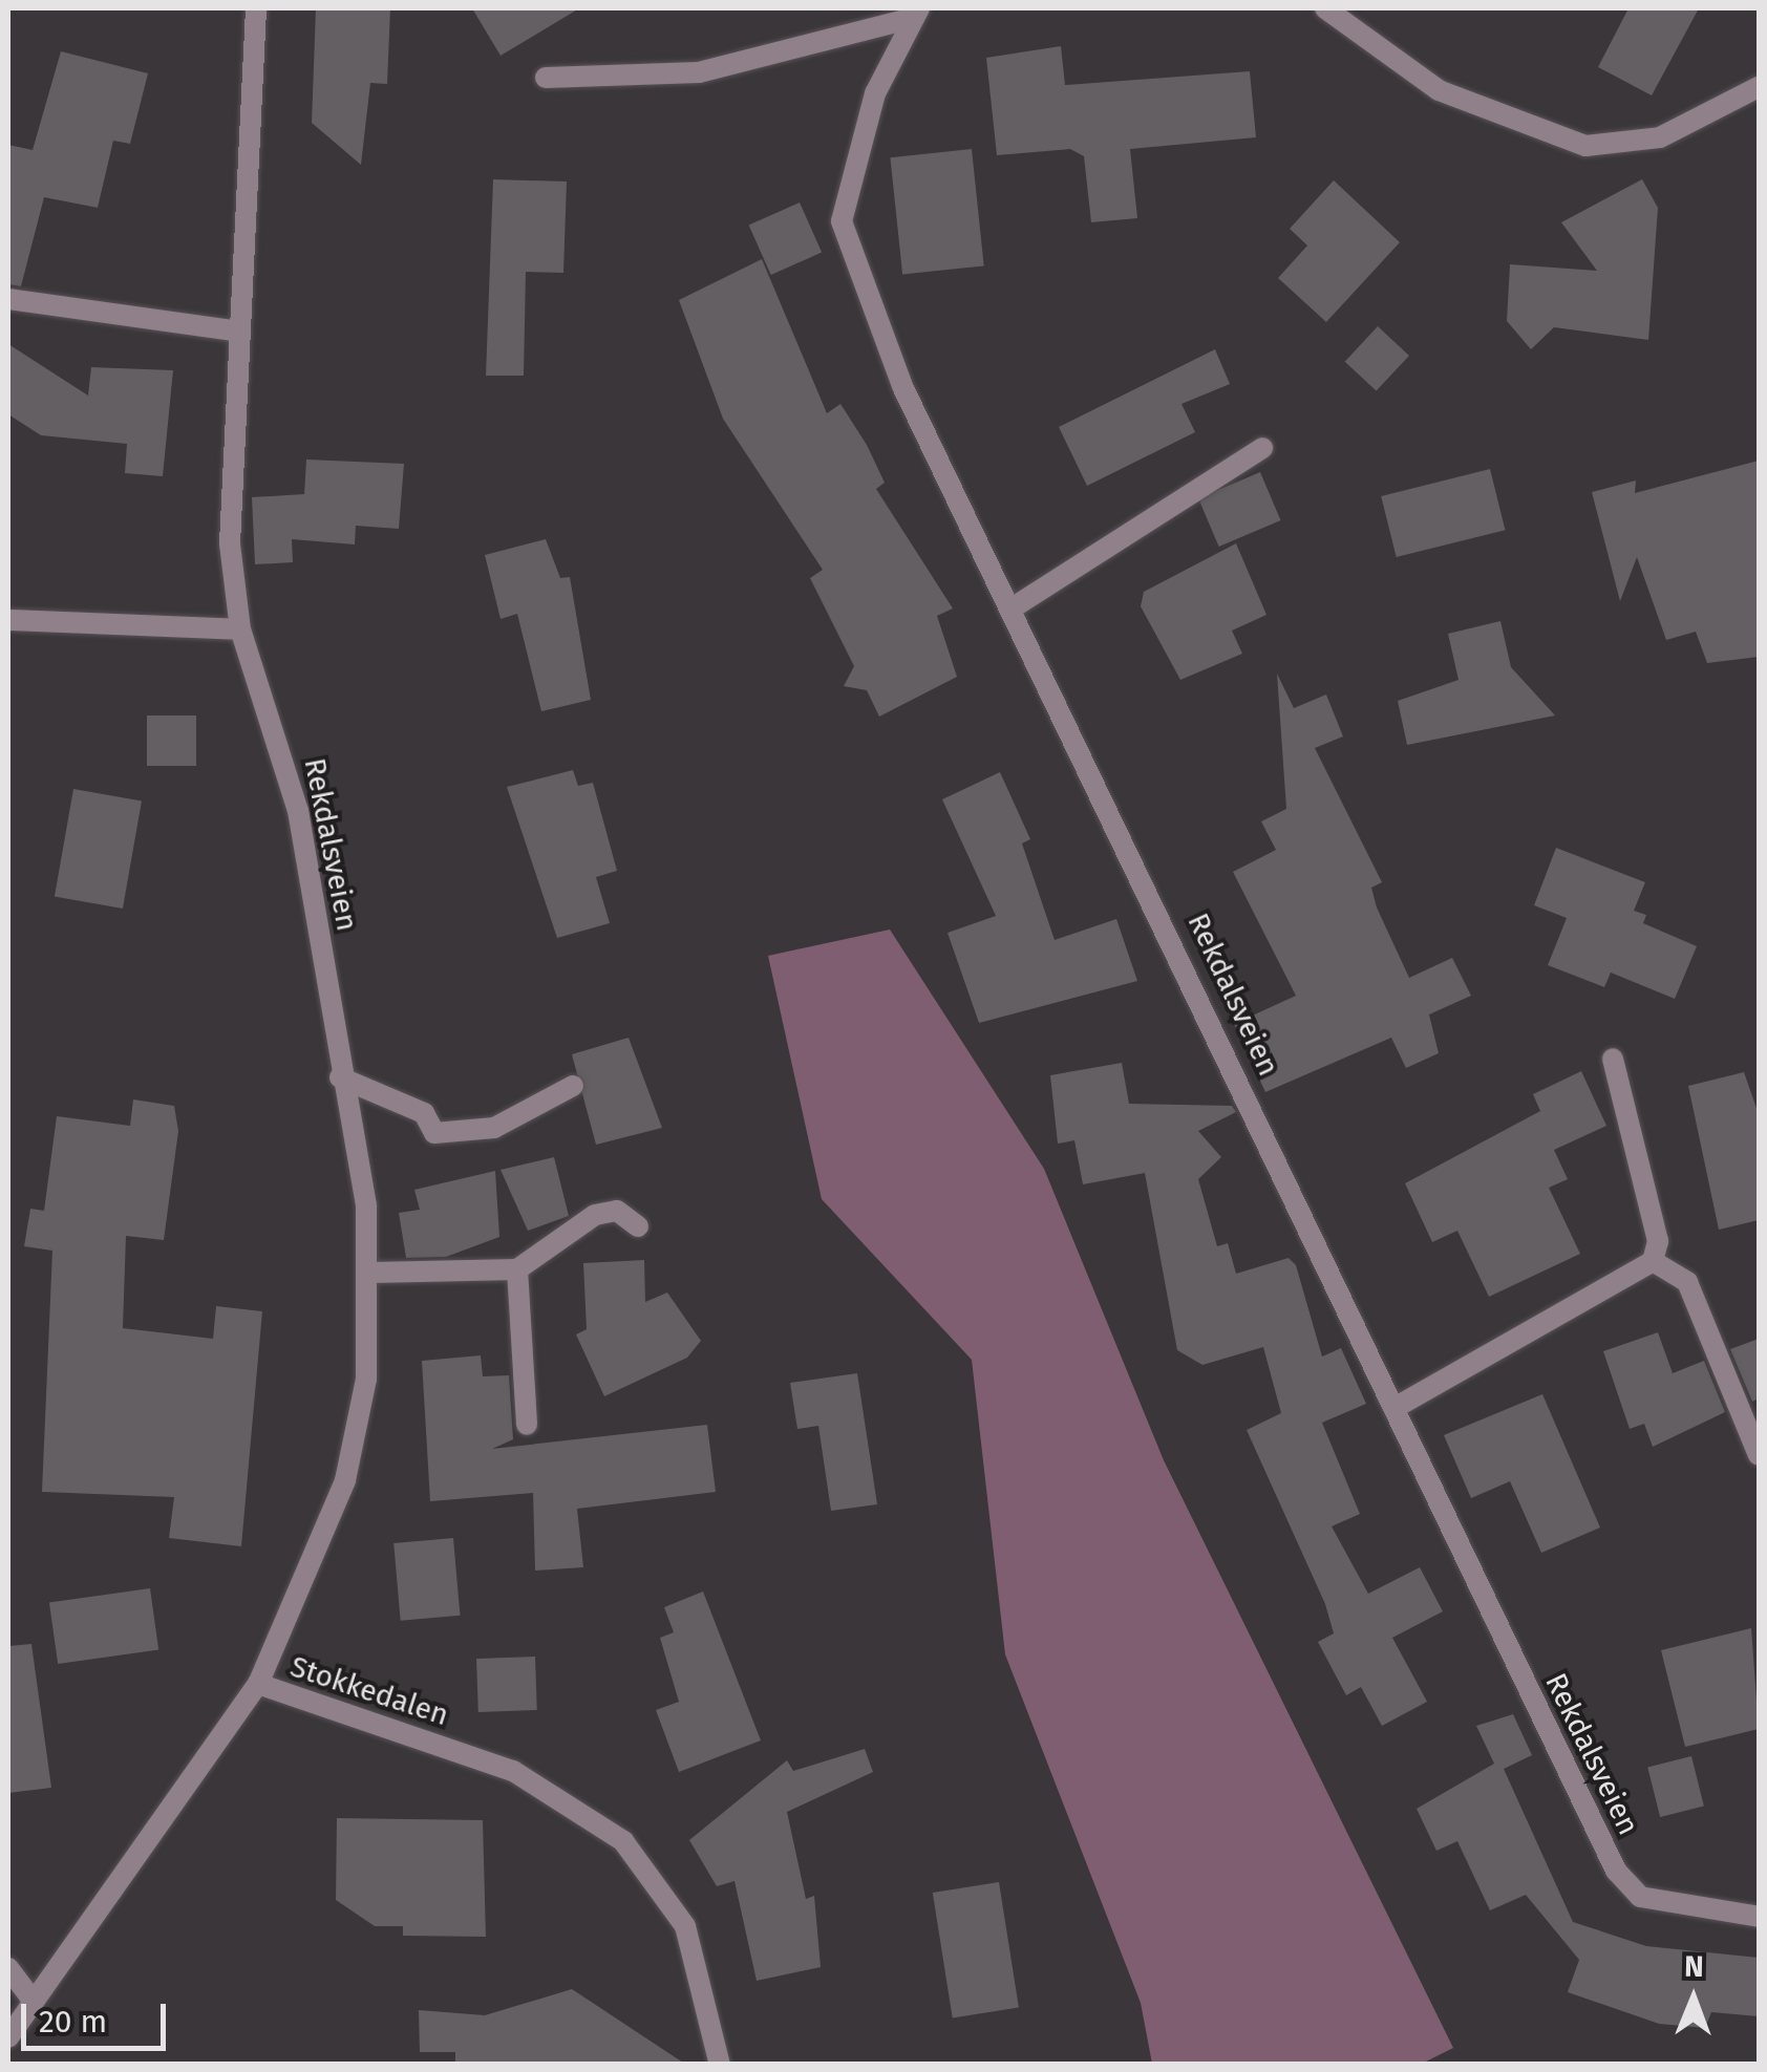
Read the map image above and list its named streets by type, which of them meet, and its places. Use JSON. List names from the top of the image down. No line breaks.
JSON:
{"streets":{"street":["Rekdalsveien","Stokkedalen"]},"crossings":[["Rekdalsveien","Stokkedalen"]],"scale_bar":"20 m","north":"top"}
